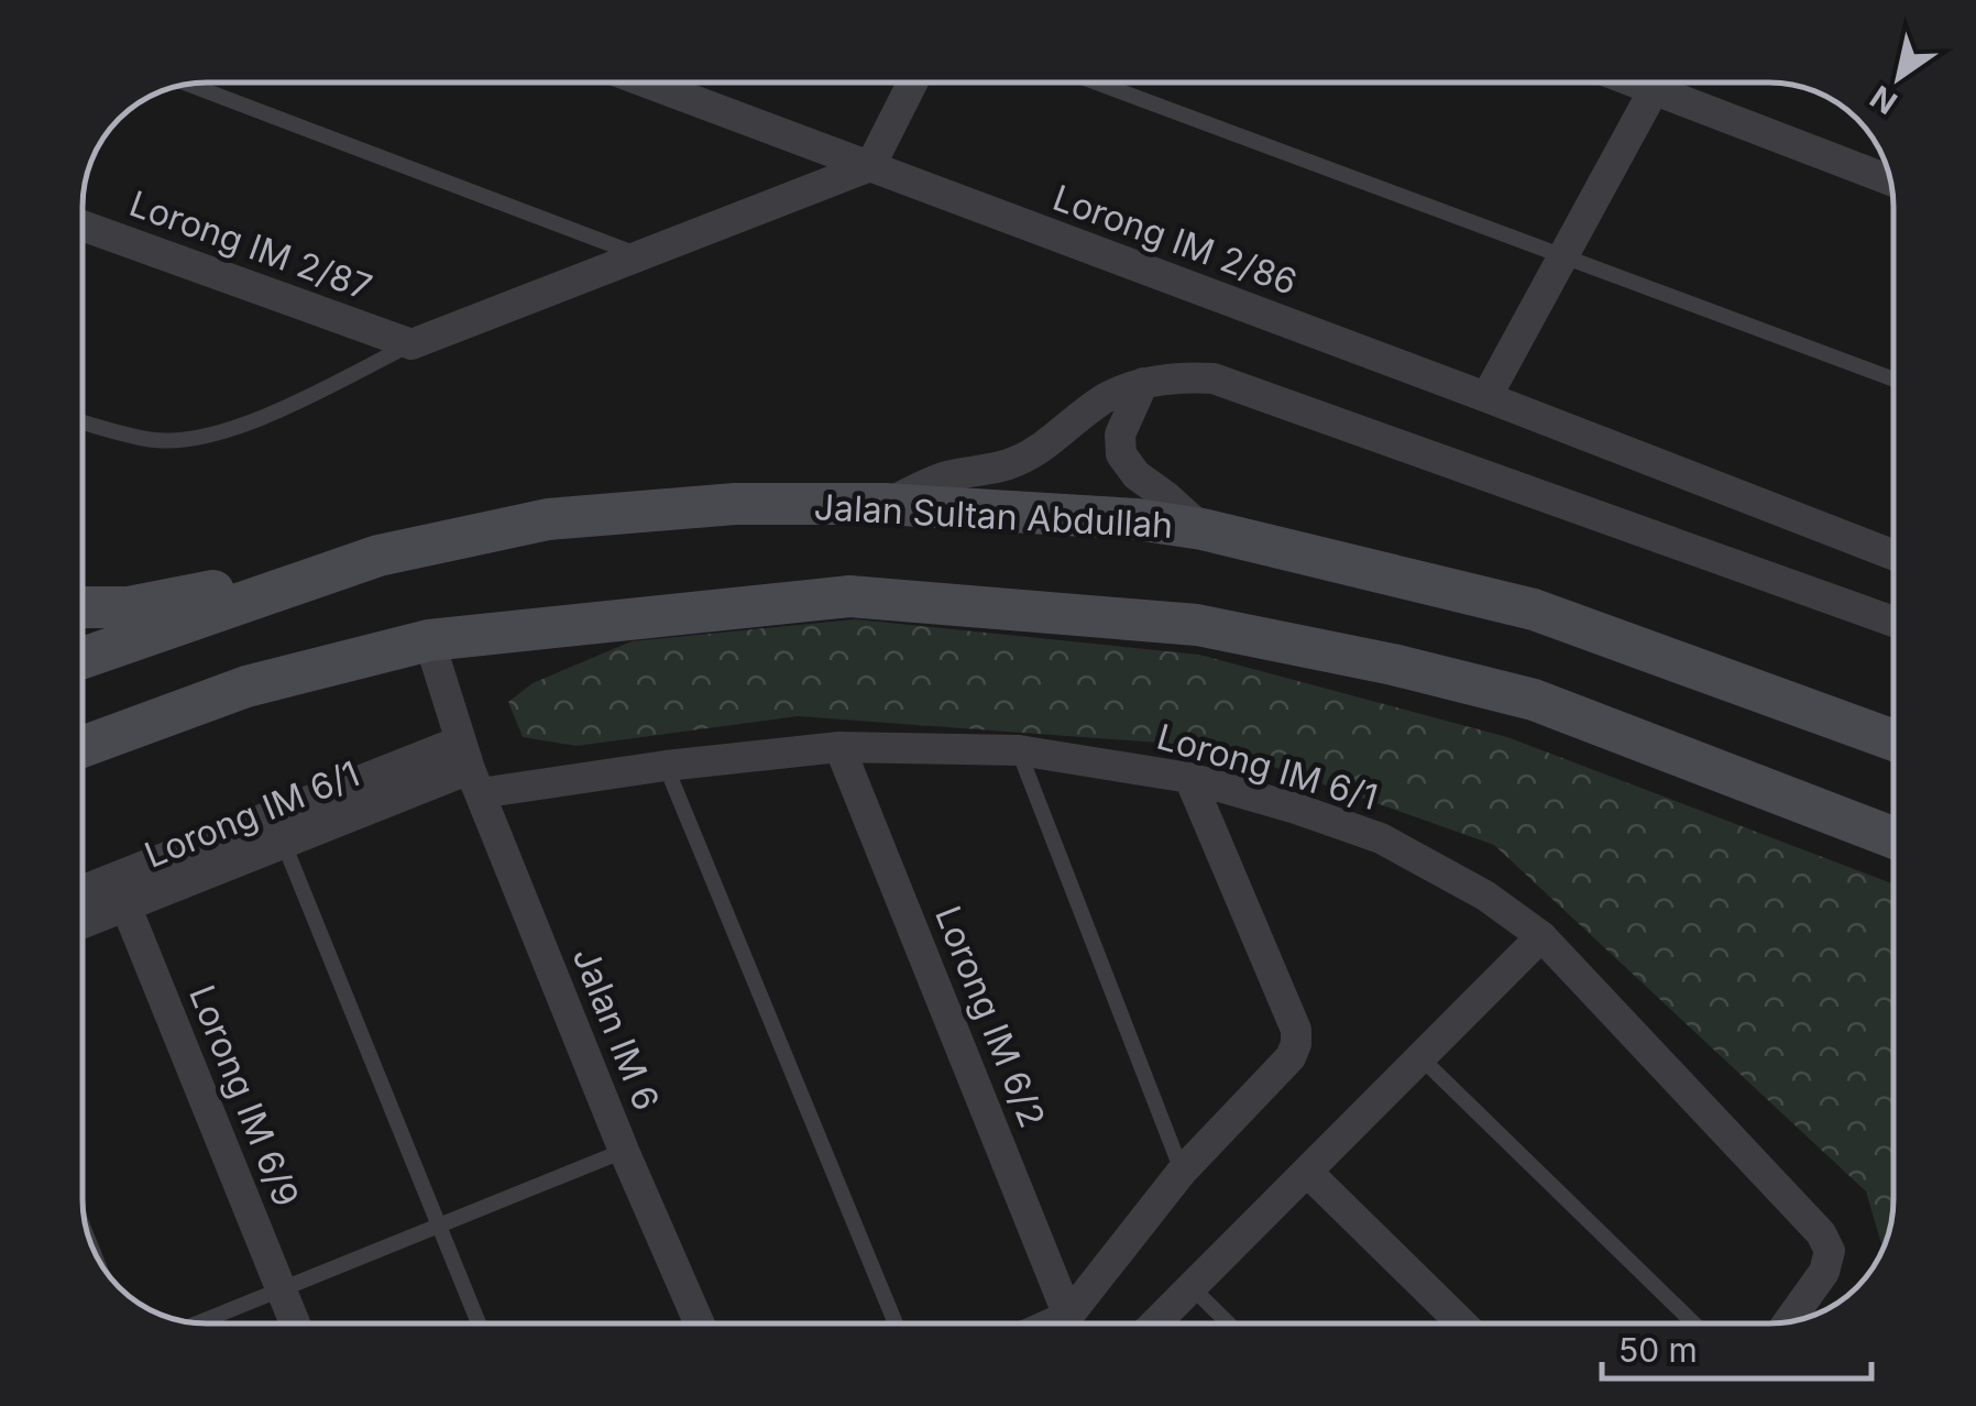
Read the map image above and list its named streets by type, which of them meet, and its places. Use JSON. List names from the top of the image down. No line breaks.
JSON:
{"streets":{"main road":["Jalan Sultan Abdullah"],"street":["Lorong IM 2/86","Lorong IM 2/87","Lorong IM 6/1","Lorong IM 6/2","Jalan IM 6","Lorong IM 6/9"]},"crossings":[["Lorong IM 6/1","Lorong IM 6/2"],["Lorong IM 6/1","Jalan IM 6"],["Lorong IM 6/1","Lorong IM 6/9"]],"scale_bar":"50 m","north":"bottom left"}
